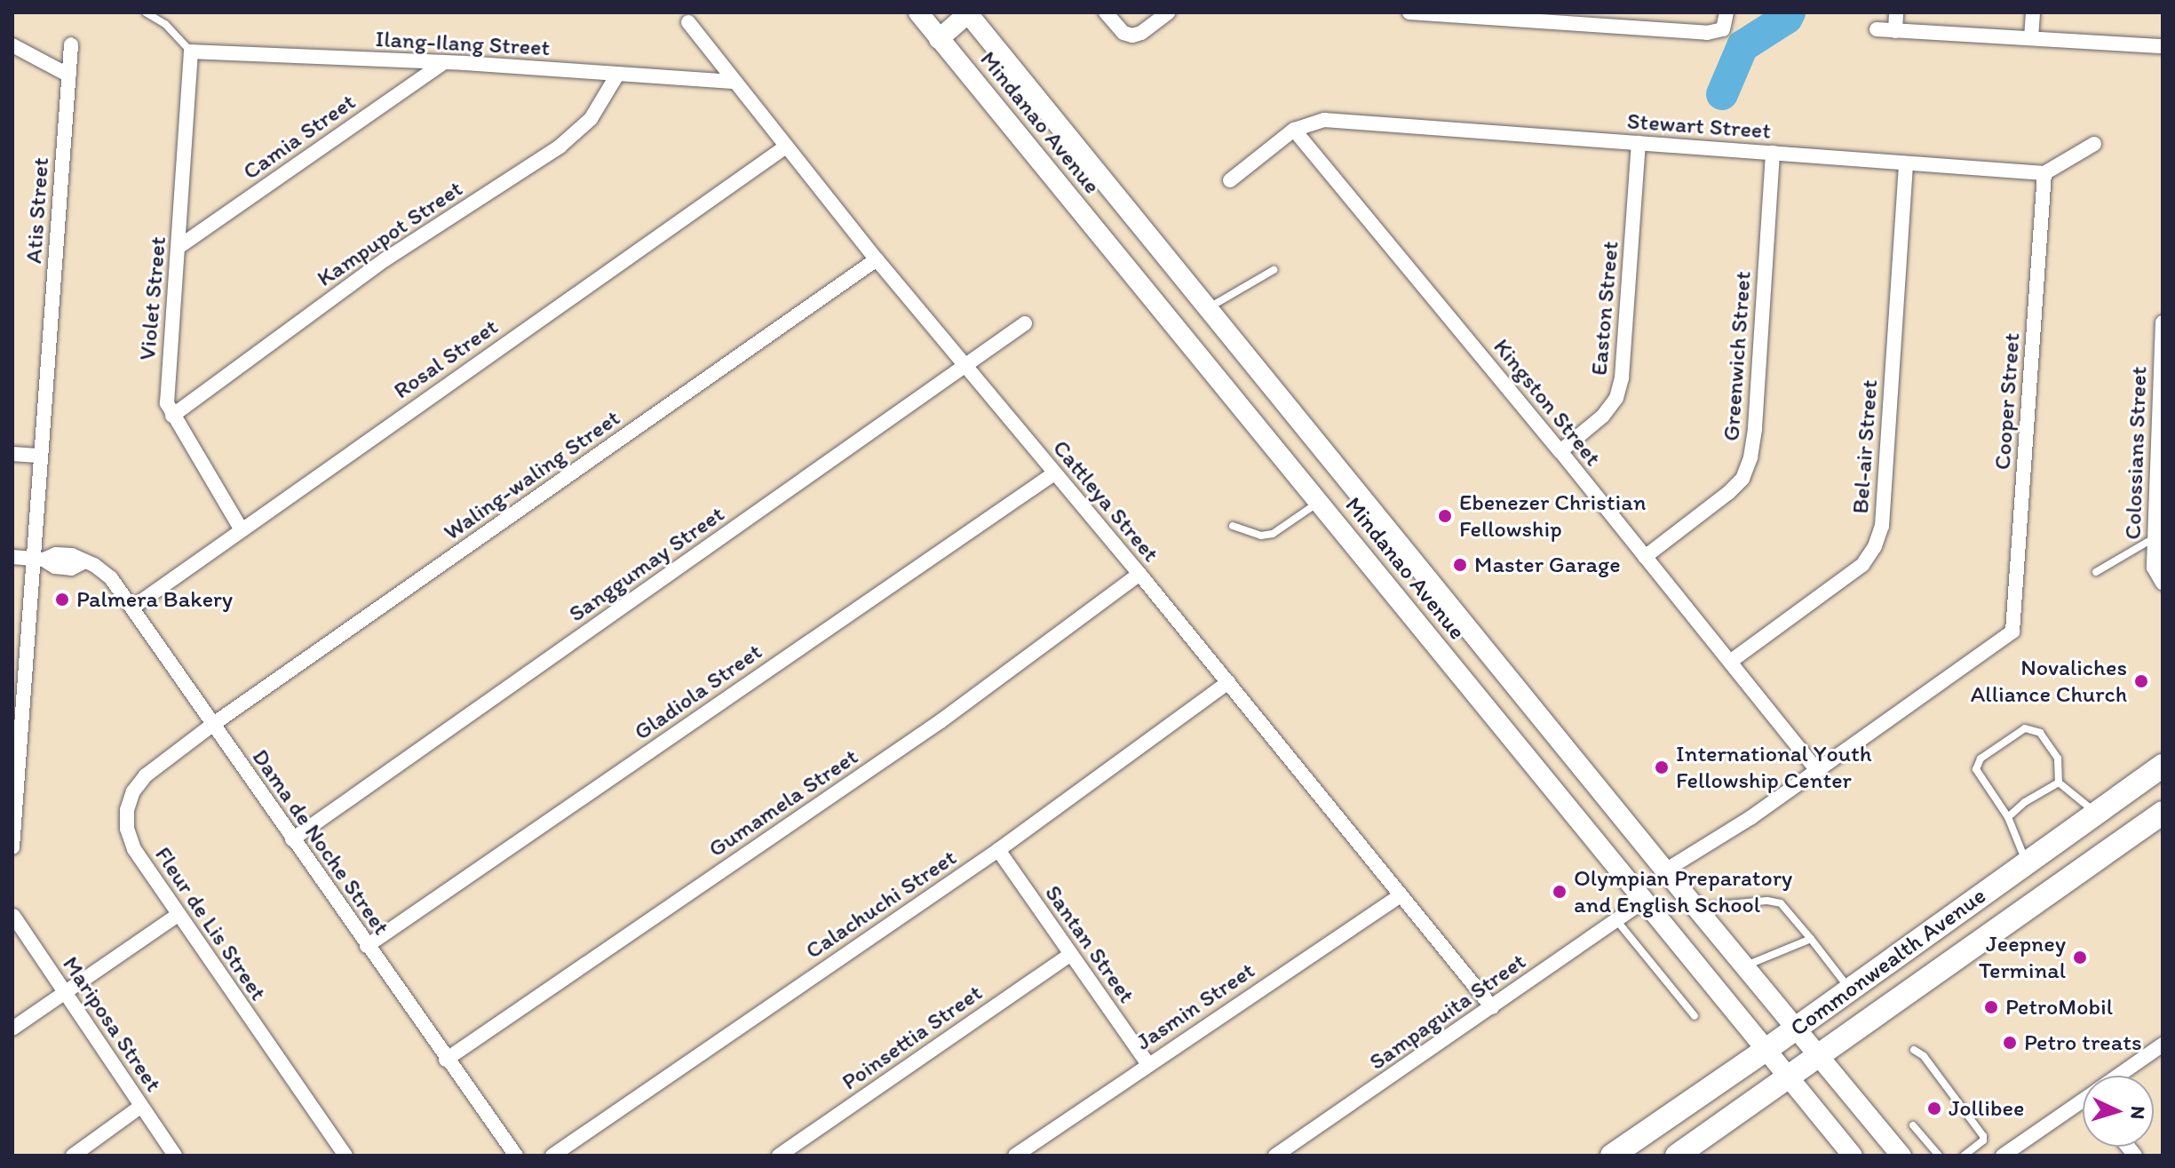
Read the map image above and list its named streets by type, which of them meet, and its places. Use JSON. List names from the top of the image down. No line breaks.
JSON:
{"streets":{"main road":["Commonwealth Avenue"],"street":["Ilang-Ilang Street","Mindanao Avenue","Stewart Street","Camia Street","Atis Street","Kampupot Street","Violet Street","Easton Street","Greenwich Street","Rosal Street","Cooper Street","Kingston Street","Bel-air Street","Colossians Street","Waling-waling Street","Cattleya Street","Sanggumay Street","Gladiola Street","Gumamela Street","Dama de Noche Street","Calachuchi Street","Fleur de Lis Street","Santan Street","Jasmin Street","Sampaguita Street","Mariposa Street","Poinsettia Street"]},"crossings":[["Ilang-Ilang Street","Camia Street"],["Ilang-Ilang Street","Kampupot Street"],["Ilang-Ilang Street","Violet Street"],["Ilang-Ilang Street","Cattleya Street"],["Mindanao Avenue","Commonwealth Avenue"],["Mindanao Avenue","Sampaguita Street"],["Stewart Street","Easton Street"],["Stewart Street","Greenwich Street"],["Stewart Street","Cooper Street"],["Stewart Street","Kingston Street"],["Stewart Street","Bel-air Street"],["Camia Street","Violet Street"],["Atis Street","Dama de Noche Street"],["Kampupot Street","Violet Street"],["Violet Street","Rosal Street"],["Easton Street","Kingston Street"],["Greenwich Street","Kingston Street"],["Rosal Street","Cattleya Street"],["Rosal Street","Dama de Noche Street"],["Cooper Street","Kingston Street"],["Kingston Street","Bel-air Street"],["Waling-waling Street","Cattleya Street"],["Waling-waling Street","Dama de Noche Street"],["Waling-waling Street","Fleur de Lis Street"],["Cattleya Street","Sanggumay Street"],["Cattleya Street","Gladiola Street"],["Cattleya Street","Gumamela Street"],["Cattleya Street","Calachuchi Street"],["Cattleya Street","Jasmin Street"],["Cattleya Street","Sampaguita Street"],["Sanggumay Street","Dama de Noche Street"],["Gladiola Street","Dama de Noche Street"],["Gumamela Street","Dama de Noche Street"],["Dama de Noche Street","Fleur de Lis Street"],["Calachuchi Street","Santan Street"],["Santan Street","Jasmin Street"],["Santan Street","Poinsettia Street"]],"places":["Ebenezer Christian Fellowship","Master Garage","Palmera Bakery","Novaliches Alliance Church","International Youth Fellowship Center","Olympian Preparatory and English School","Jeepney Terminal","PetroMobil","Petro treats","Jollibee"],"north":"right"}
